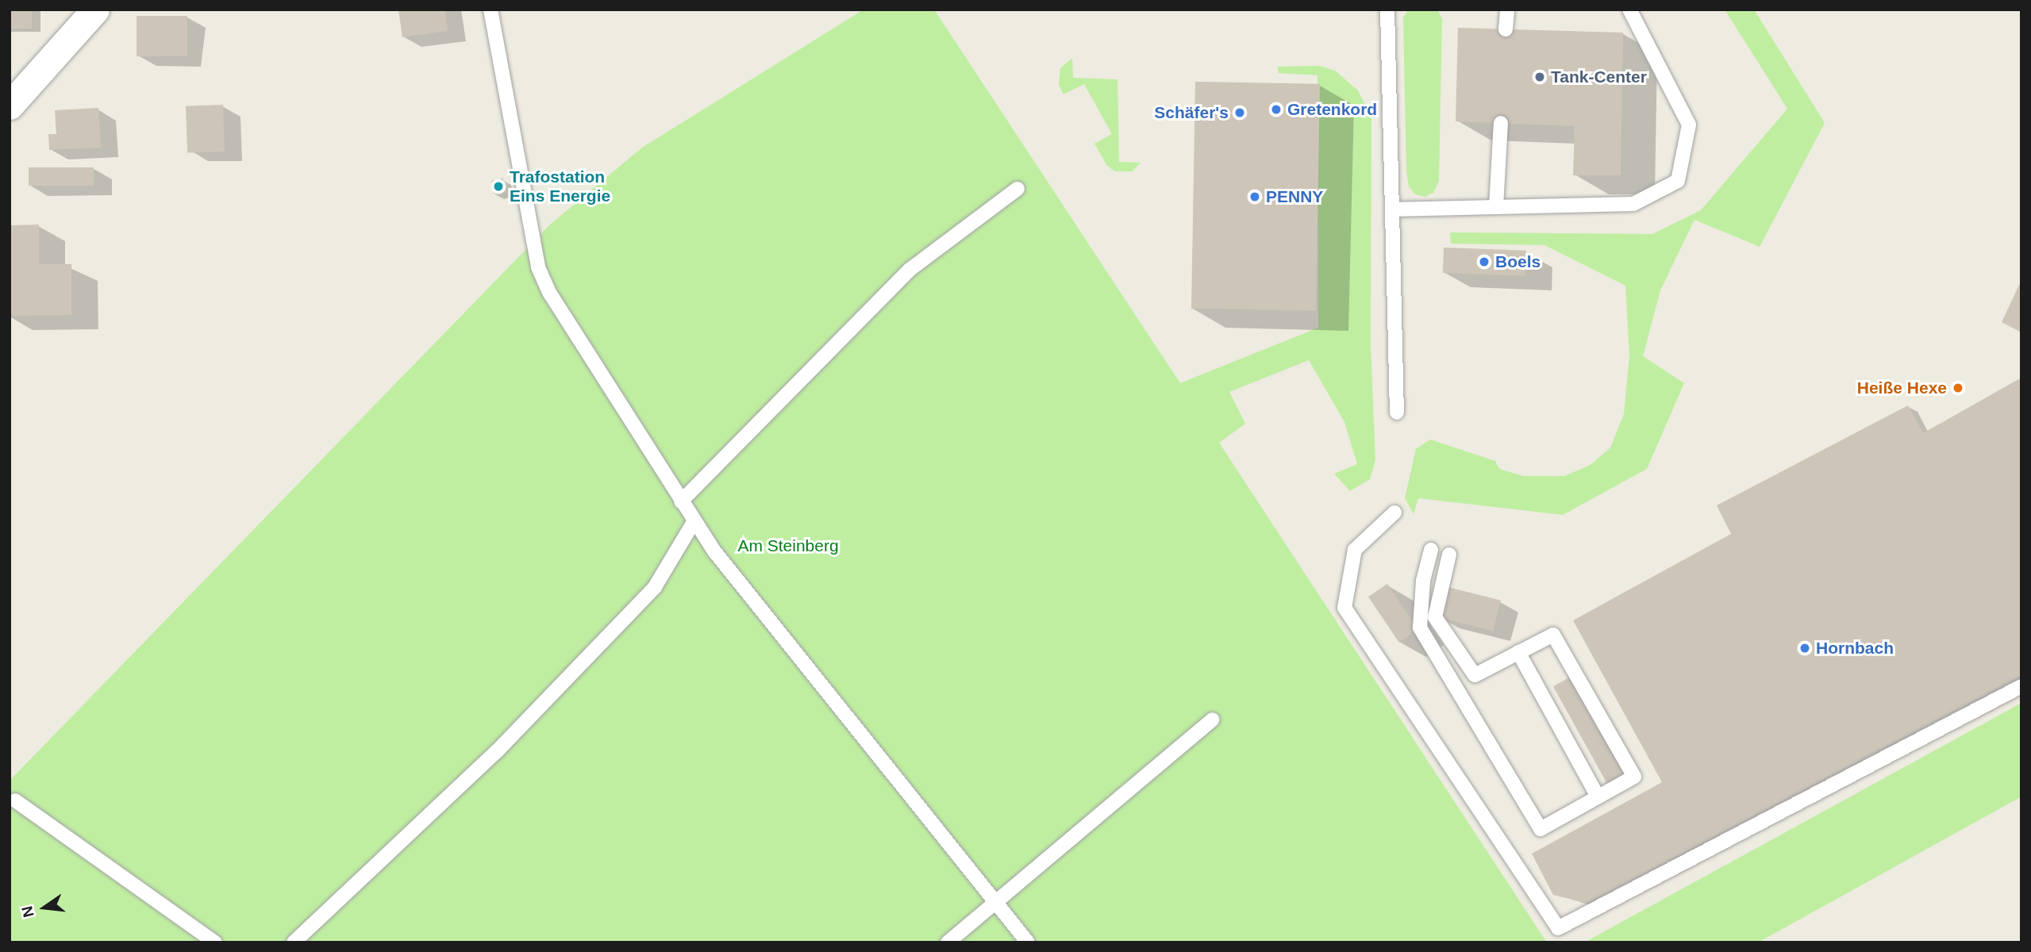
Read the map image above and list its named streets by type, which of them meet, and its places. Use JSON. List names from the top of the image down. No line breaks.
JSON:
{"parks":["Am Steinberg"],"places":["Tank-Center","Gretenkord","Schäfer's","Trafostation Eins Energie","PENNY","Boels","Heiße Hexe","Hornbach"],"north":"left"}
